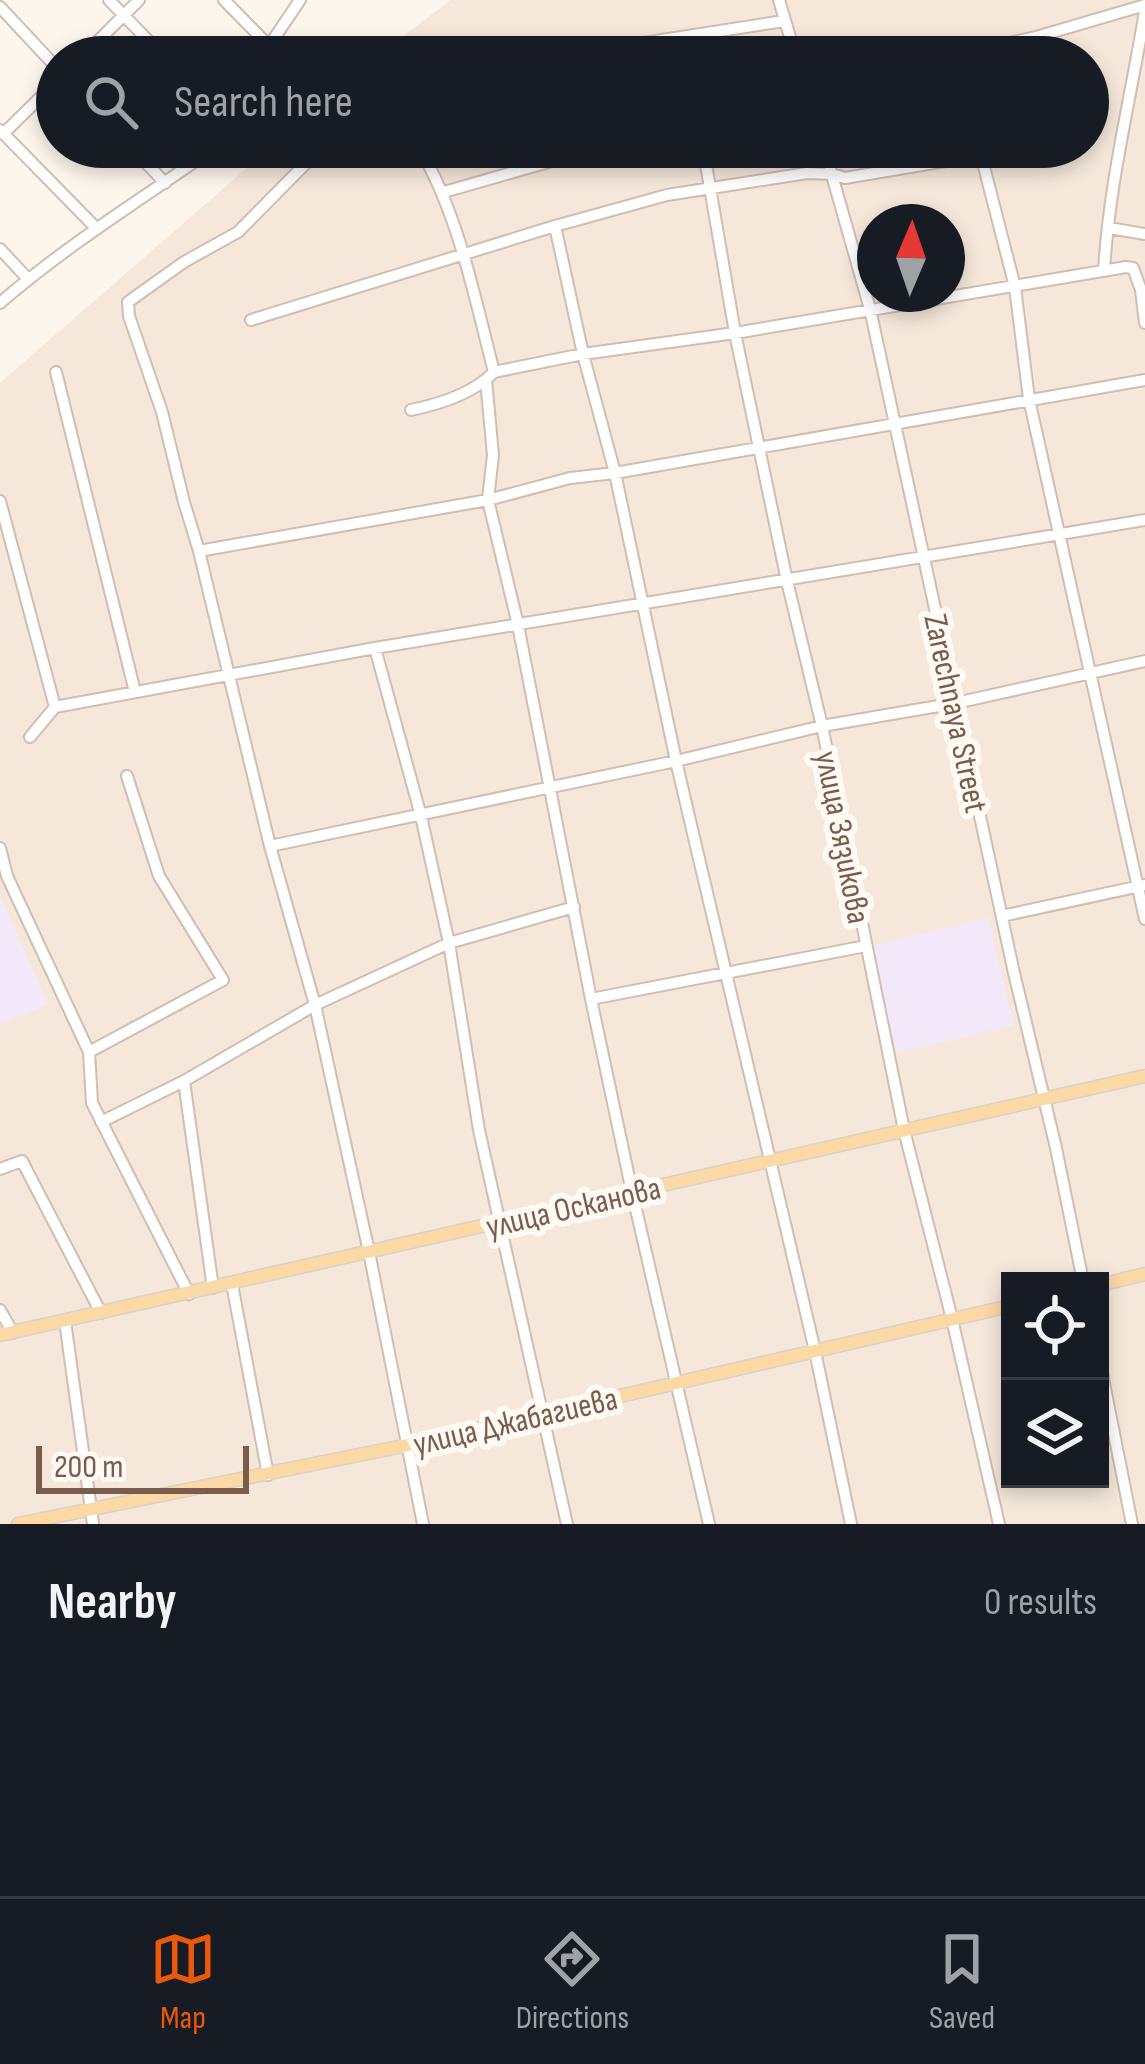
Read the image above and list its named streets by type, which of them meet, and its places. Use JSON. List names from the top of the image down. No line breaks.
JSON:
{"streets":{"main road":["улица Осканова","улица Джабагиева"],"street":["Zarechnaya Street","улица Зязикова"]},"crossings":[["Zarechnaya Street","улица Осканова"],["улица Зязикова","улица Осканова"],["улица Зязикова","улица Джабагиева"]],"scale_bar":"200 m","north":"top","page":{"search":"Search here","scale":"200 m","heading":["Nearby","0 results"],"nav":["Map","Directions","Saved"]}}
